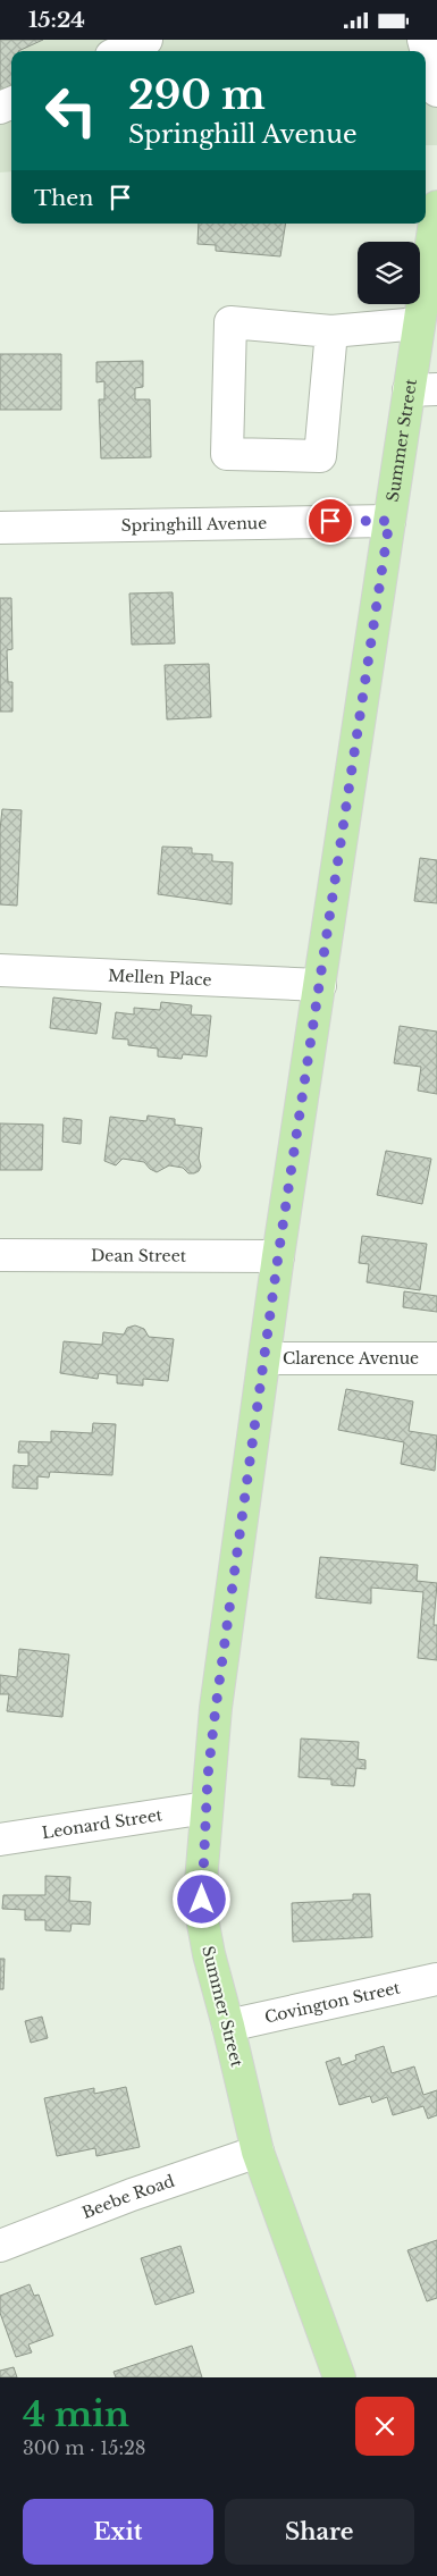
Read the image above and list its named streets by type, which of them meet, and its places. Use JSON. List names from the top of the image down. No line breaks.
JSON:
{"streets":{"main road":["Summer Street"],"street":["Springhill Avenue","Mellen Place","Dean Street","Clarence Avenue","Leonard Street","Covington Street","Beebe Road"]},"crossings":[["Summer Street","Springhill Avenue"],["Summer Street","Mellen Place"],["Summer Street","Dean Street"],["Summer Street","Clarence Avenue"],["Summer Street","Leonard Street"],["Summer Street","Covington Street"],["Summer Street","Beebe Road"]],"page":{"status":"15:24","turn":["290 m","Springhill Avenue"],"then":"Then","heading":["4 min","300 m · 15:28"],"buttons":["Exit","Share"]}}
